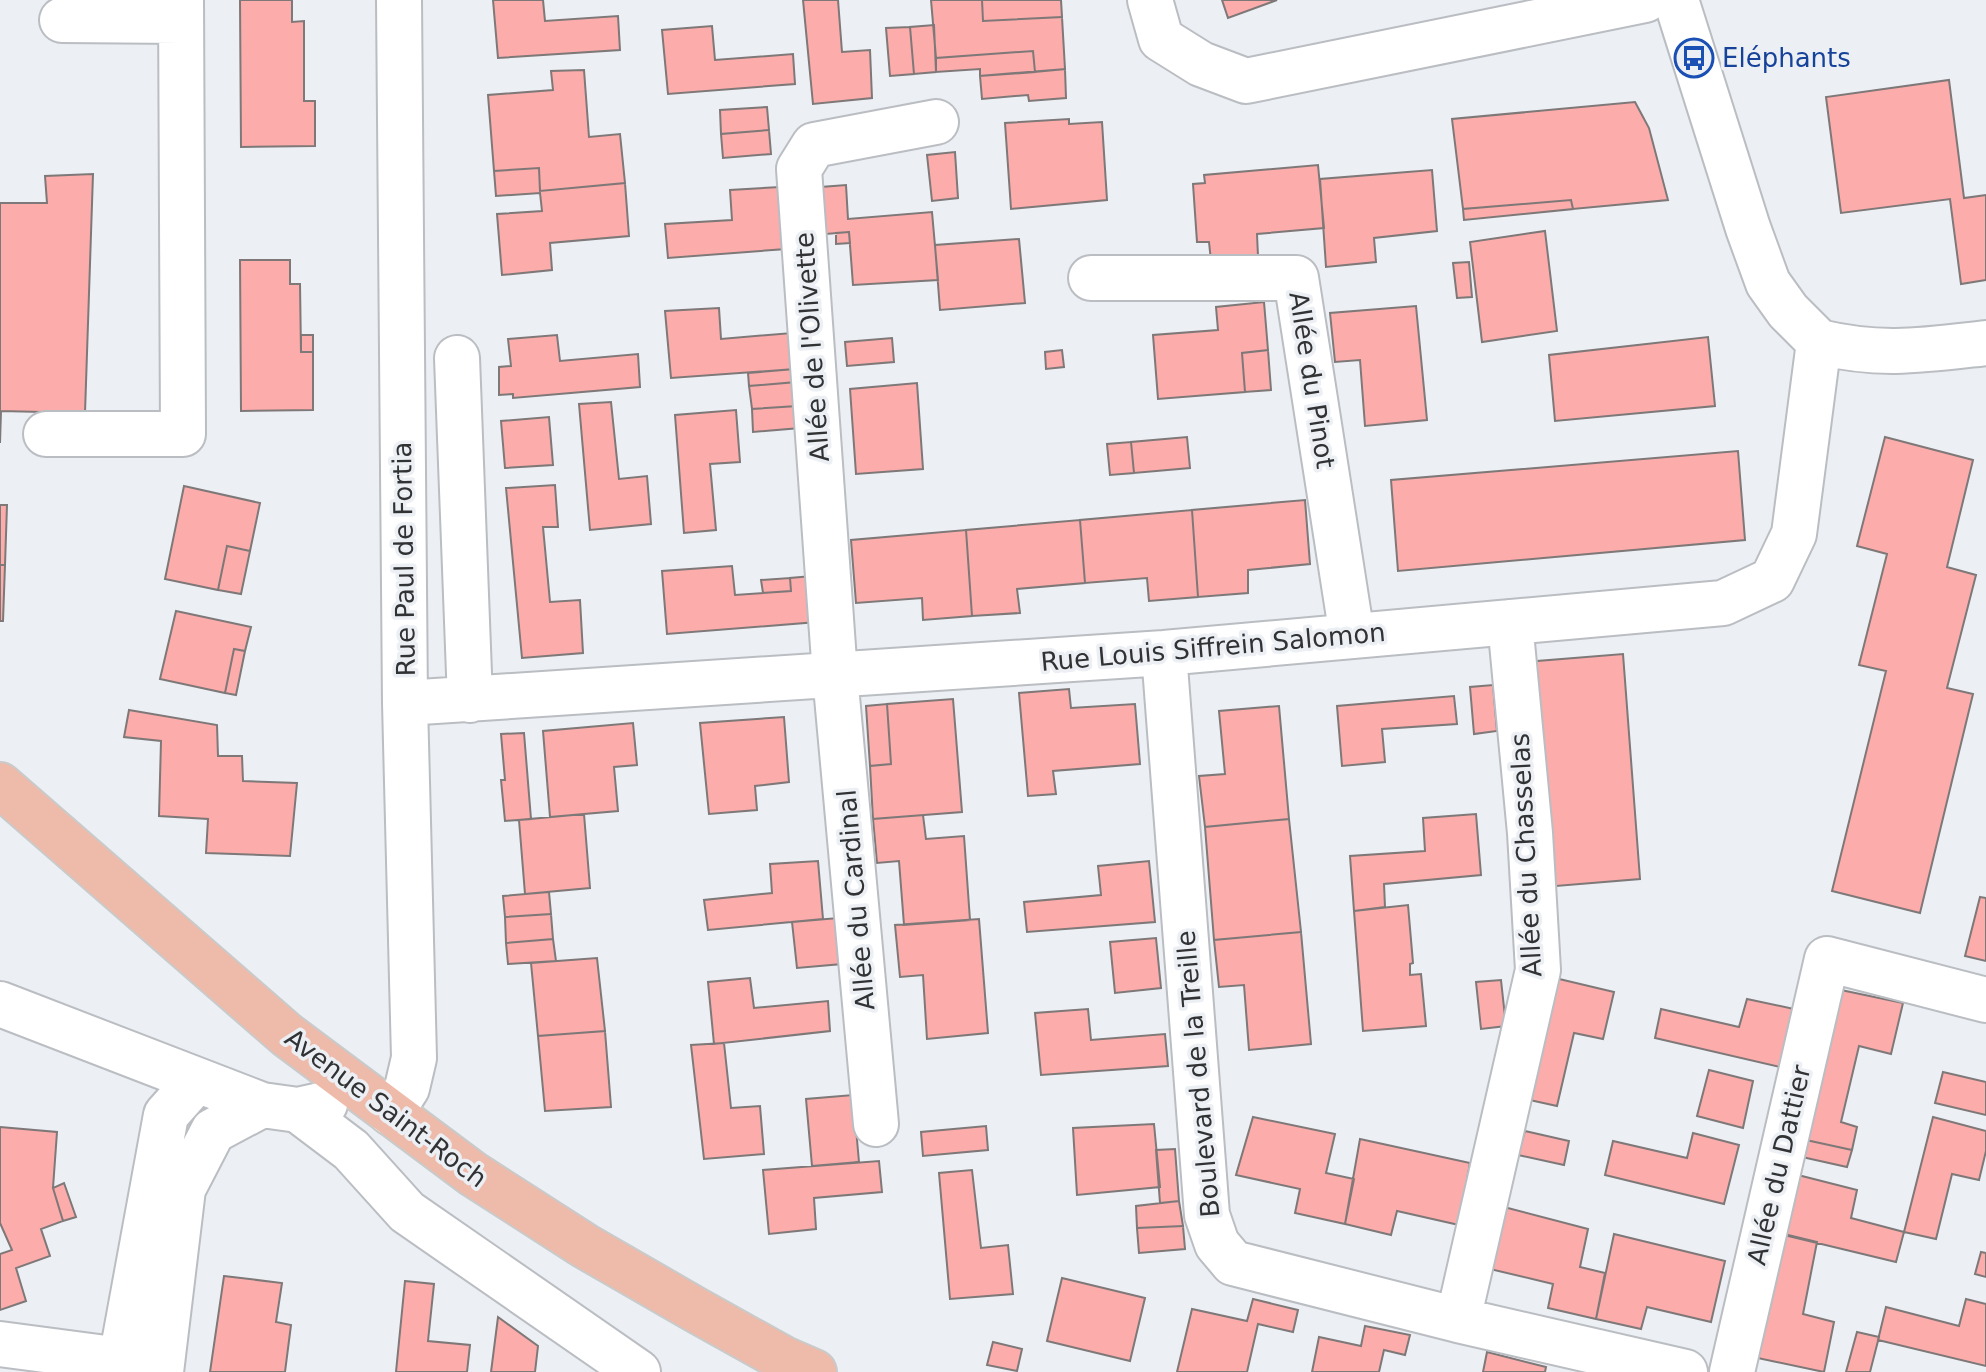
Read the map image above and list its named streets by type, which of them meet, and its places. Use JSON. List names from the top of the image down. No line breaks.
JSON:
{"streets":{"main road":["Avenue Saint-Roch"],"street":["Allée de l'Olivette","Allée du Pinot","Rue Paul de Fortia","Rue Louis Siffrein Salomon","Allée du Chasselas","Allée du Cardinal","Boulevard de la Treille","Allée du Dattier"]},"crossings":[["Allée de l'Olivette","Rue Louis Siffrein Salomon"],["Allée de l'Olivette","Allée du Cardinal"],["Allée du Pinot","Rue Louis Siffrein Salomon"],["Rue Paul de Fortia","Rue Louis Siffrein Salomon"],["Rue Paul de Fortia","Avenue Saint-Roch"],["Rue Louis Siffrein Salomon","Allée du Chasselas"],["Rue Louis Siffrein Salomon","Allée du Cardinal"],["Rue Louis Siffrein Salomon","Boulevard de la Treille"],["Allée du Chasselas","Boulevard de la Treille"]],"places":{"bus stop":["Eléphants"]}}
